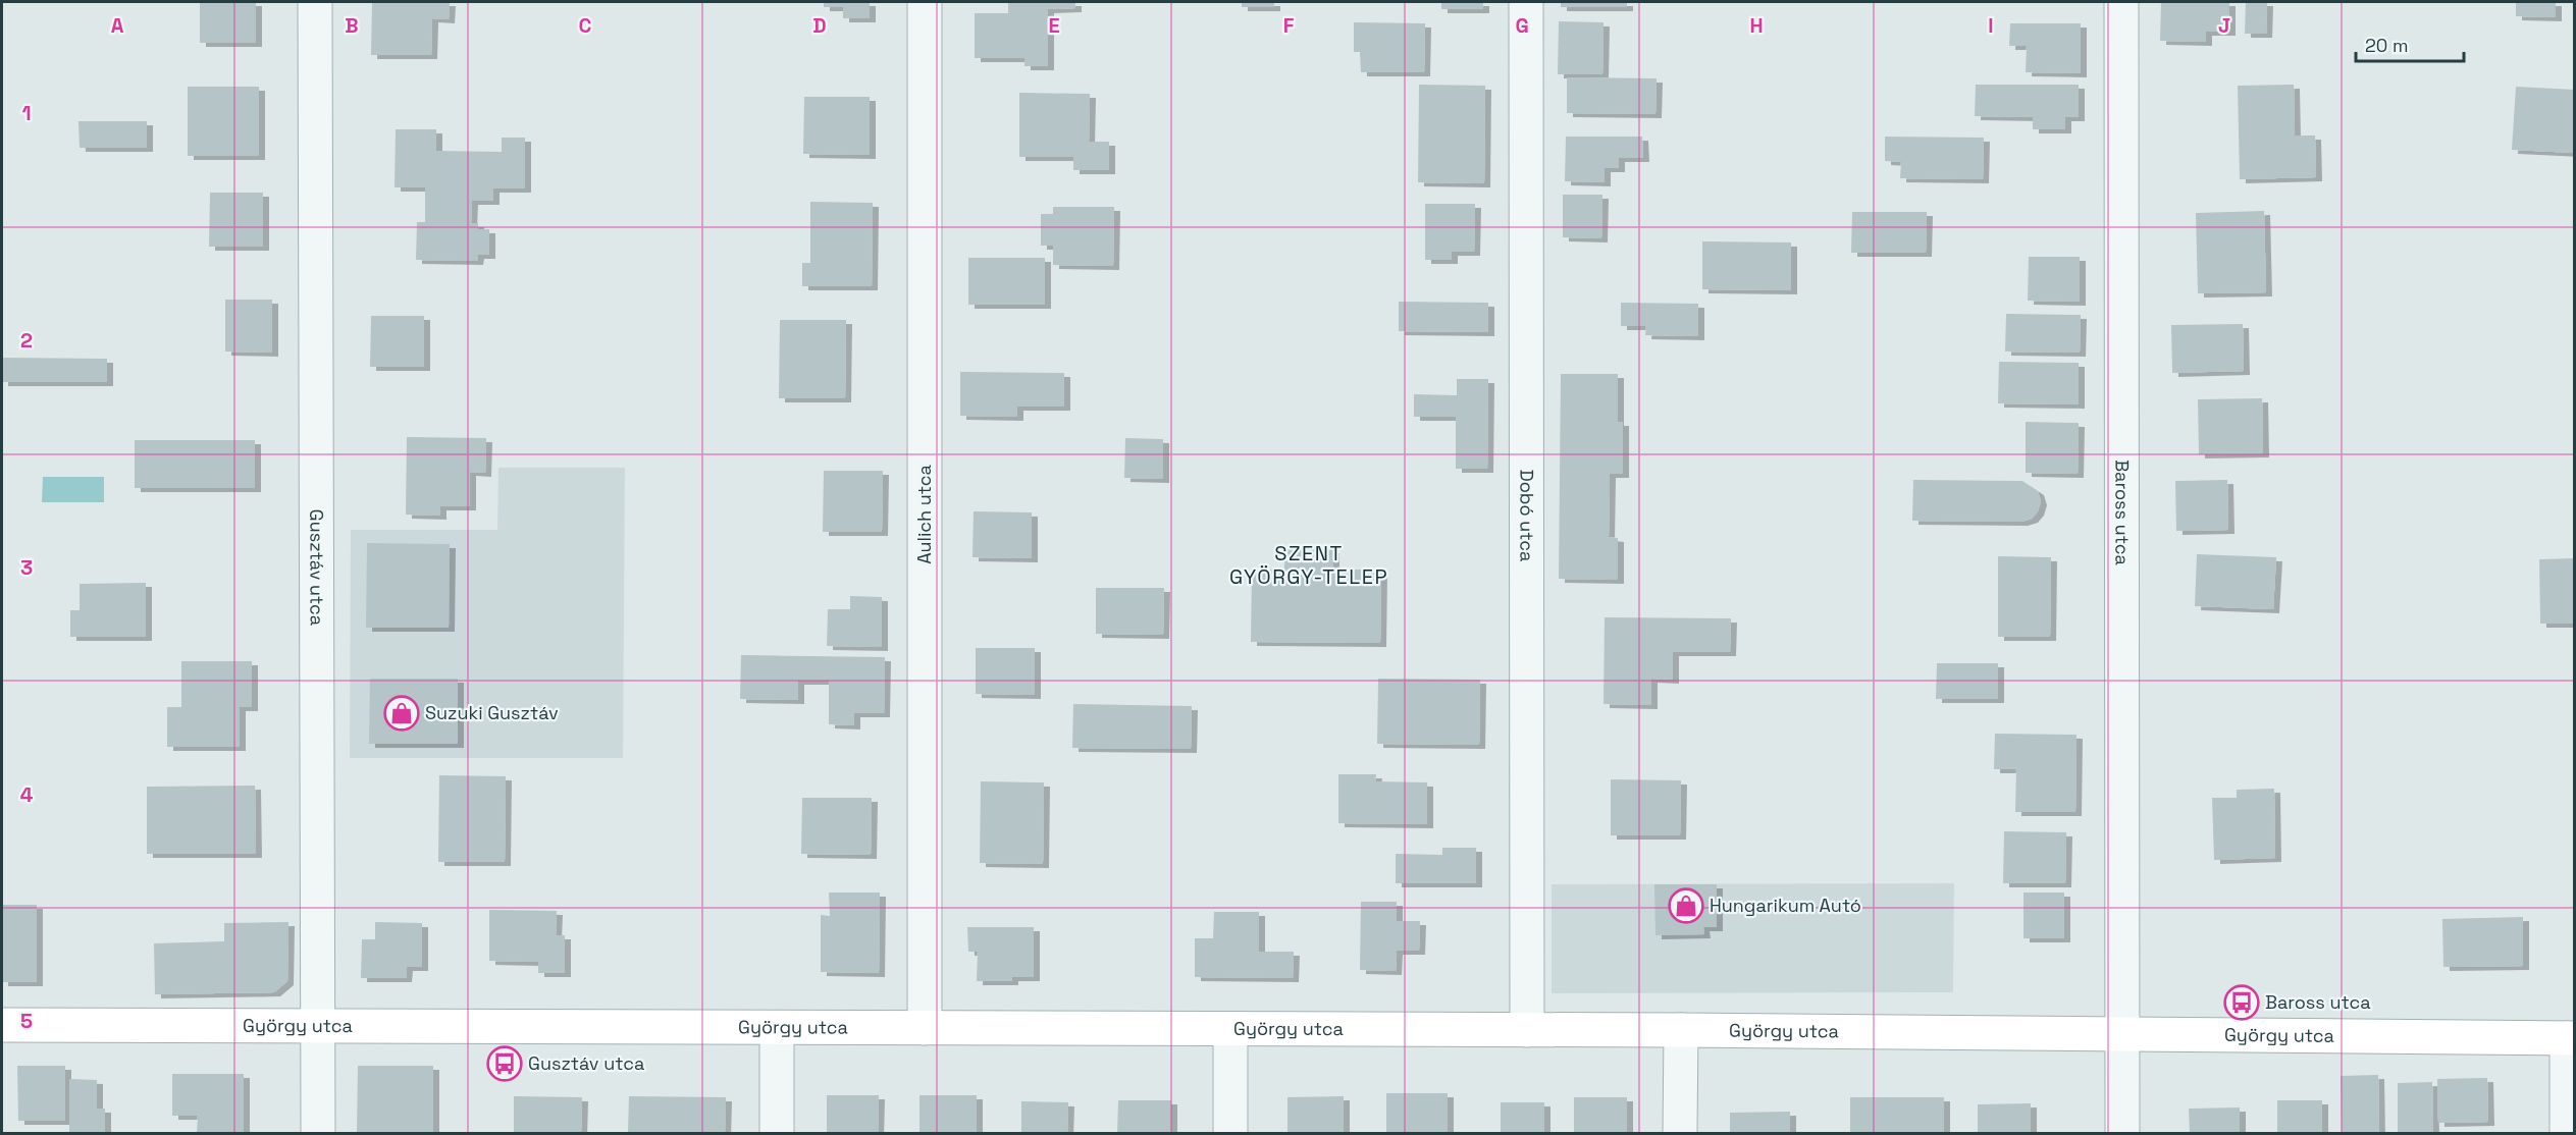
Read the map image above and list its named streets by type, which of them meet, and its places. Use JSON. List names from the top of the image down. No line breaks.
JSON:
{"streets":{"street":["Baross utca","Aulich utca","Dobó utca","Gusztáv utca","György utca"]},"crossings":[["Baross utca","György utca"],["Aulich utca","György utca"],["Dobó utca","György utca"],["Gusztáv utca","György utca"]],"districts":["SZENT GYÖRGY-TELEP"],"places":{"shop":["Suzuki Gusztáv","Hungarikum Autó"],"bus stop":["Baross utca","Gusztáv utca"]},"scale_bar":"20 m","grid":{"columns":["A","B","C","D","E","F","G","H","I","J"],"rows":["1","2","3","4","5"]}}
